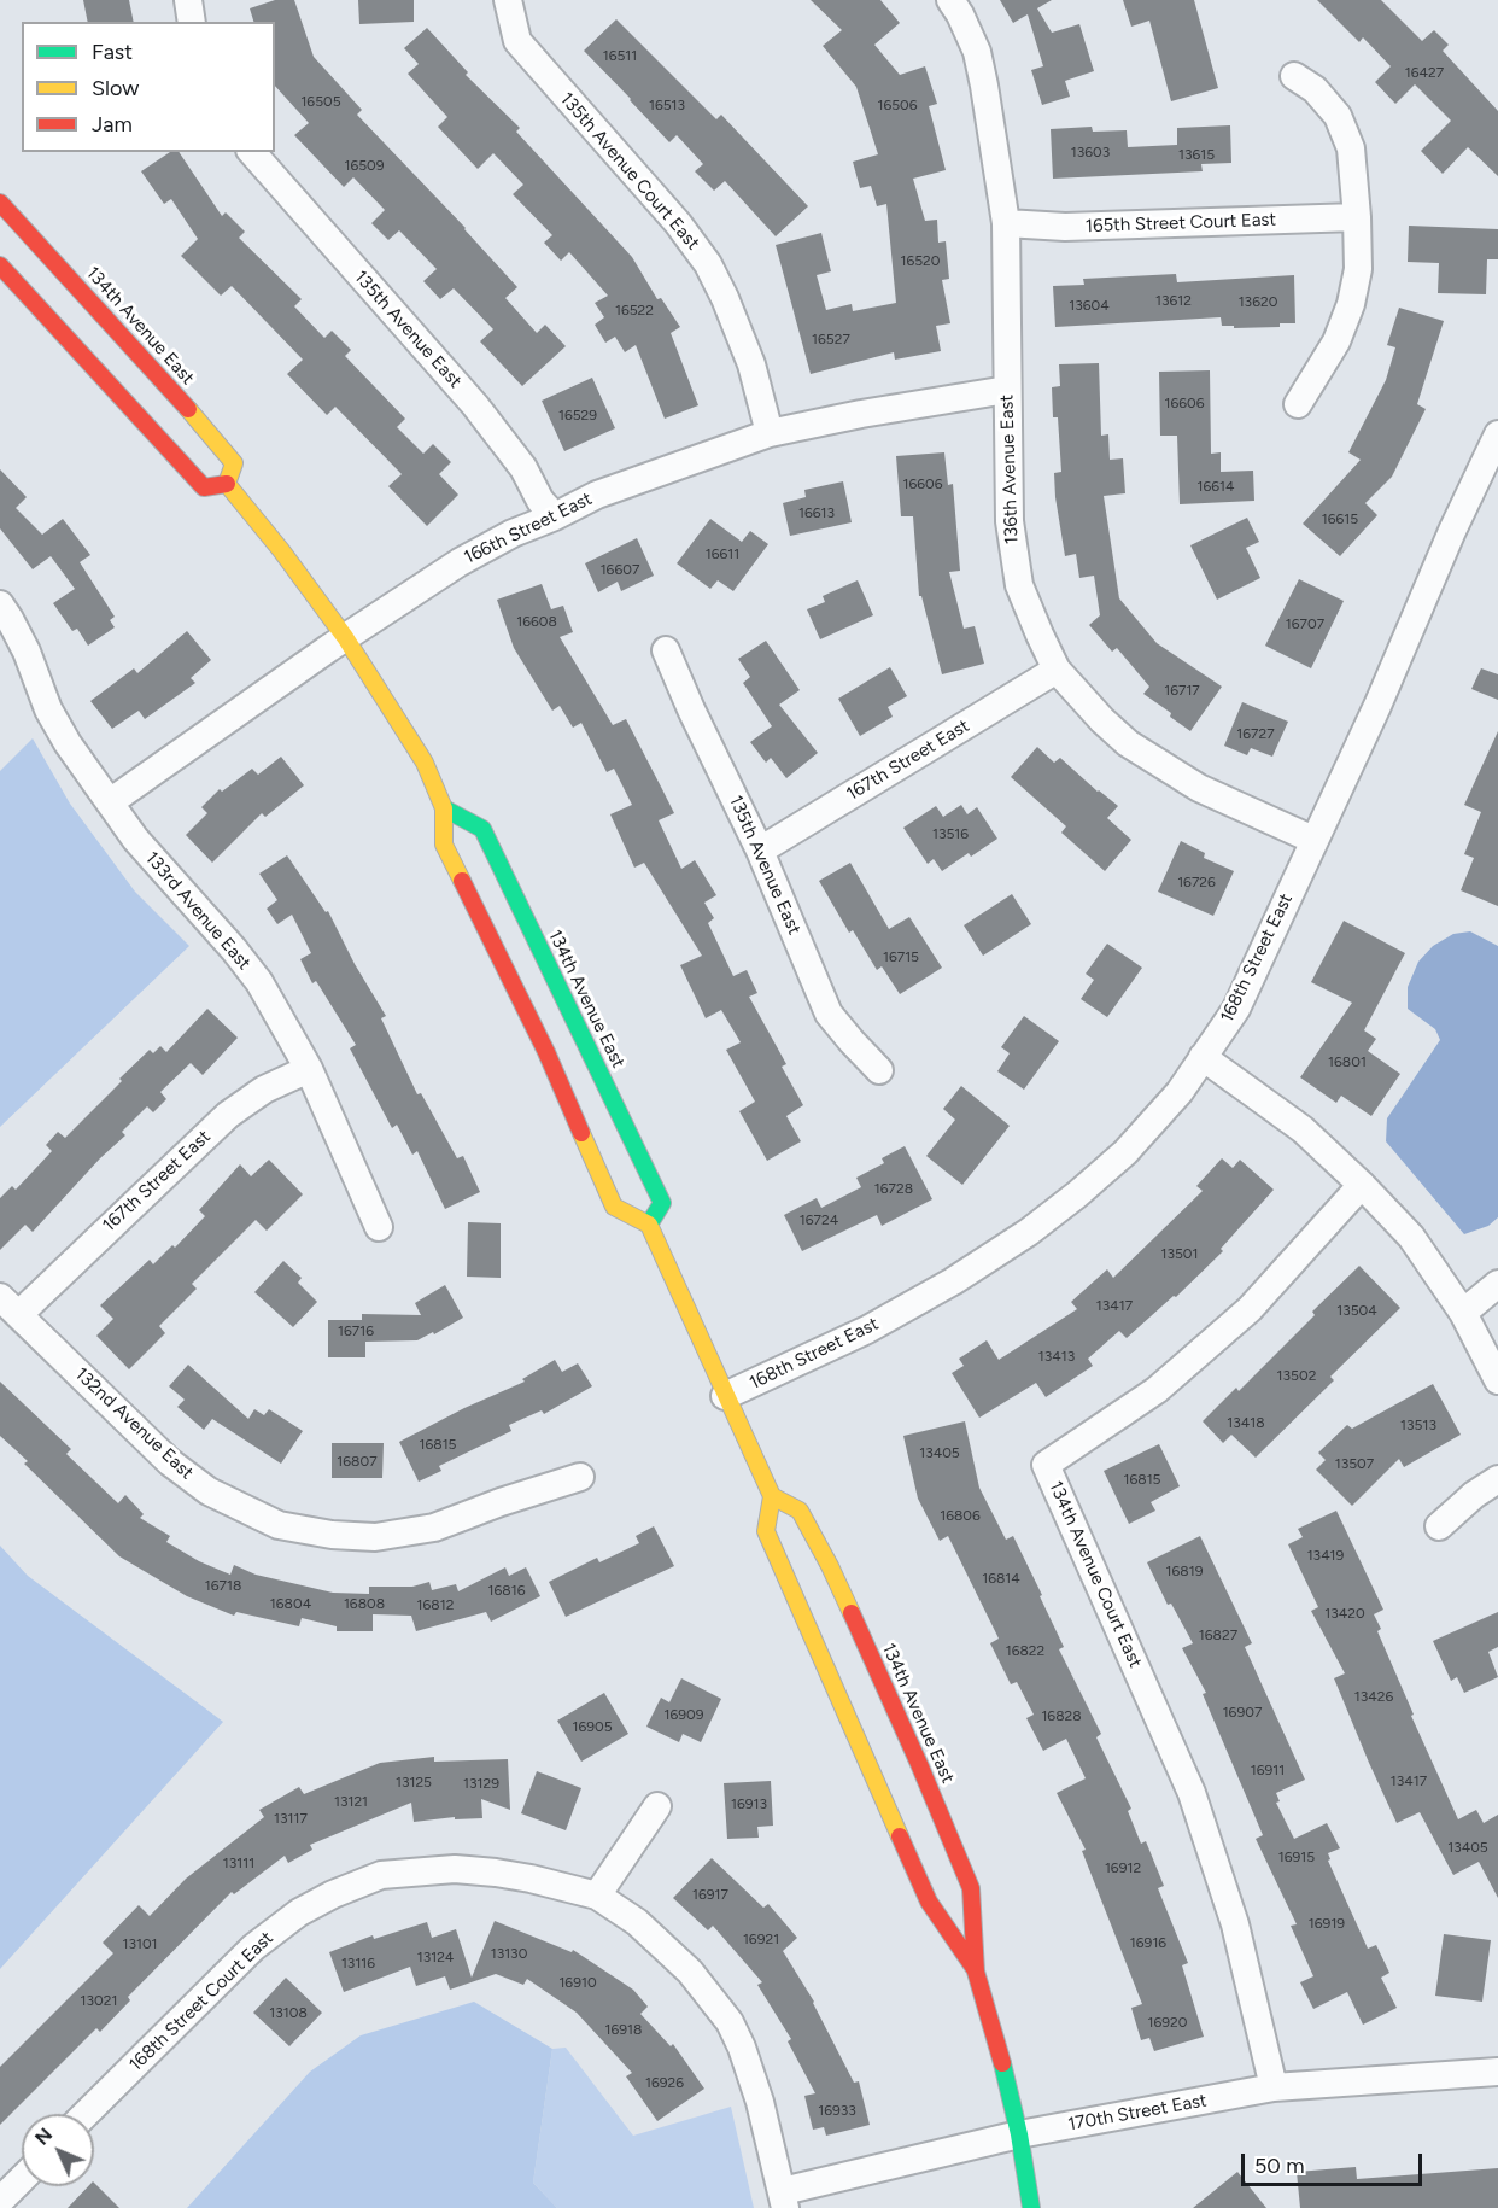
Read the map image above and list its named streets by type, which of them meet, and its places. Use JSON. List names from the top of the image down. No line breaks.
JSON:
{"streets":{"street":["135th Avenue Court East","165th Street Court East","134th Avenue East","135th Avenue East","136th Avenue East","166th Street East","167th Street East","133rd Avenue East","168th Street East","132nd Avenue East","134th Avenue Court East","168th Street Court East","170th Street East"]},"crossings":[["135th Avenue Court East","166th Street East"],["165th Street Court East","136th Avenue East"],["134th Avenue East","170th Street East"],["135th Avenue East","166th Street East"],["135th Avenue East","167th Street East"],["136th Avenue East","166th Street East"],["136th Avenue East","167th Street East"],["136th Avenue East","168th Street East"],["166th Street East","133rd Avenue East"],["167th Street East","133rd Avenue East"],["167th Street East","132nd Avenue East"],["134th Avenue Court East","170th Street East"]],"house_numbers":["16511","16427","16505","16513","16506","13603","13615","16509","16520","13612","13620","13604","16522","16527","16606","16529","16606","16614","16613","16615","16611","16607","16608","16707","16717","16727","13516","16726","16715","16801","16728","16724","13501","13417","13504","16716","13413","13502","13418","13513","16815","13405","16807","13507","16815","16806","13419","16819","16814","16718","16816","16804","16808","16812","13420","16827","16822","13426","16907","16909","16828","16905","16911","13417","13125","13129","13121","16913","13117","13405","16915","13111","16912","16917","16919","16921","16916","13101","13130","13124","13116","16910","13021","13108","16920","16918","16926","16933"],"legend":["Fast","Slow","Jam"],"scale_bar":"50 m","north":"top left"}
